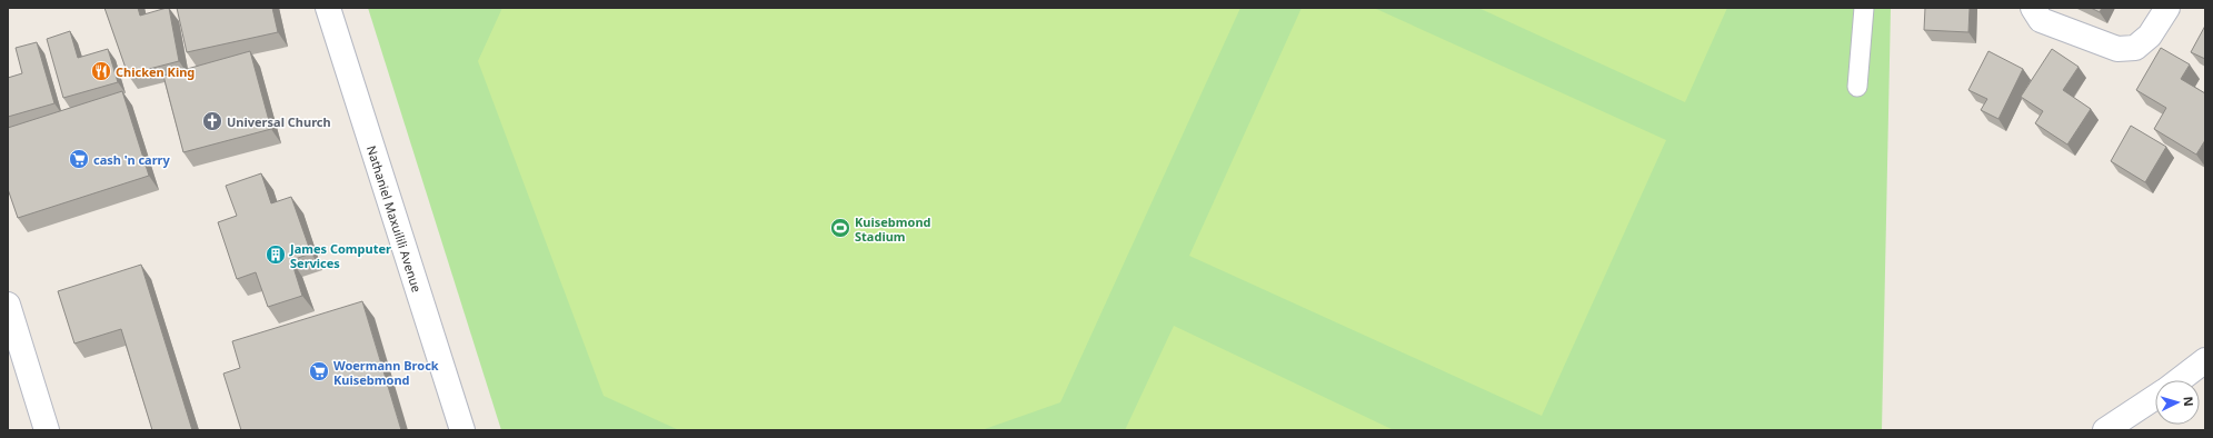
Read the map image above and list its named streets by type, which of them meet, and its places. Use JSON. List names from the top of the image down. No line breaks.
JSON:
{"streets":{"street":["Nathaniel Maxuilili Avenue"]},"places":{"restaurant":["Chicken King"],"church":["Universal Church"],"supermarket":["cash 'n carry","Woermann Brock Kuisebmond"],"sports":["Kuisebmond Stadium"],"building":["James Computer Services"]},"north":"right"}
